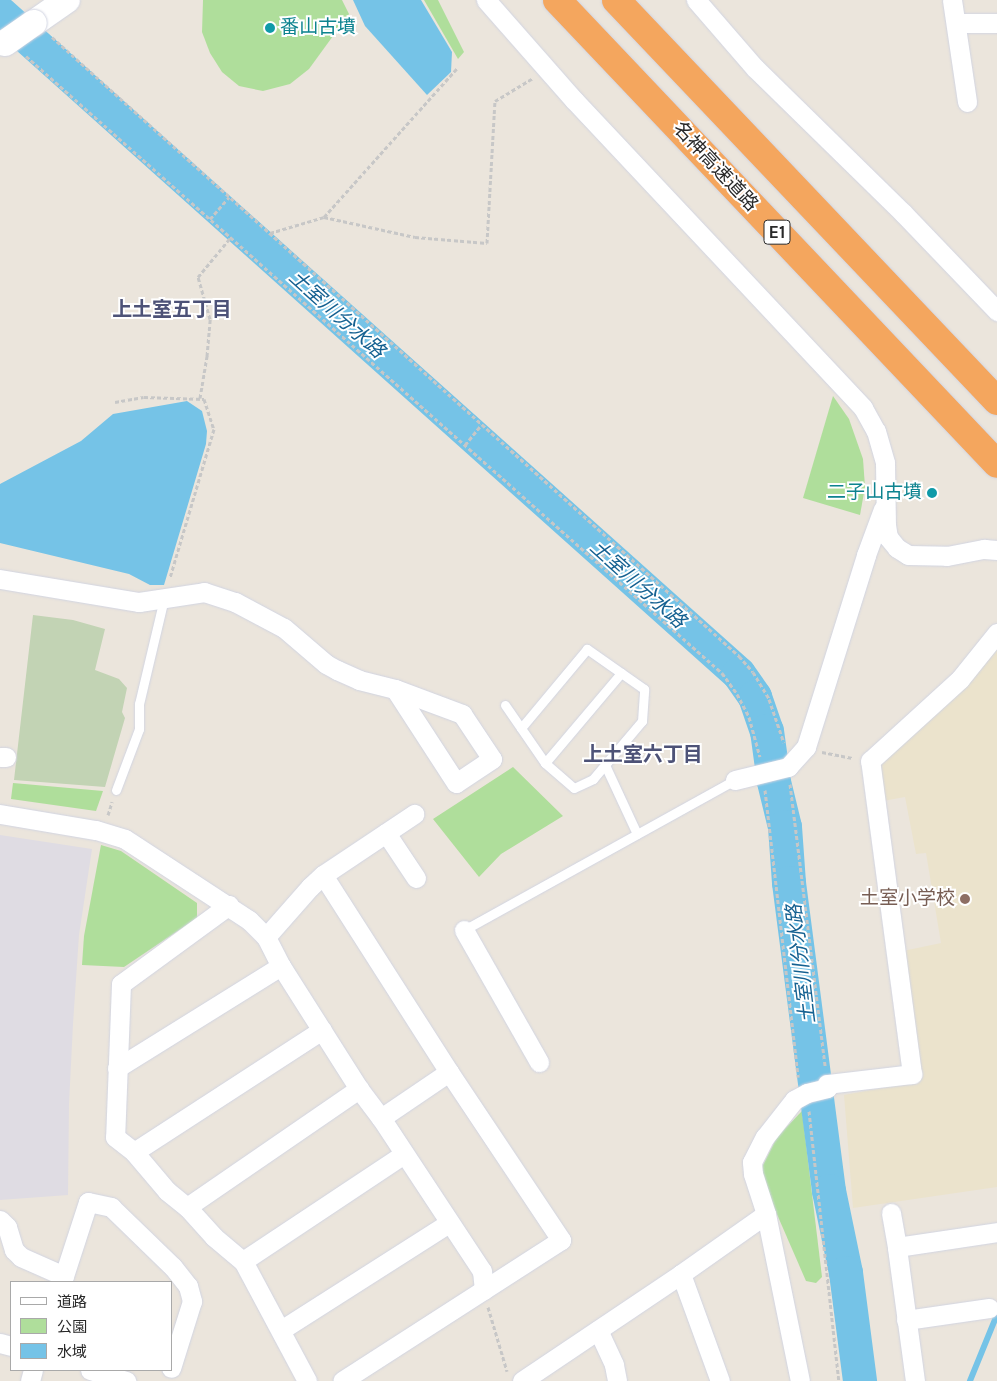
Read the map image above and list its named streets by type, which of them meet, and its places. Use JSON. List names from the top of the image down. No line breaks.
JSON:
{"streets":{"highway":["名神高速道路","E1"]},"districts":["上土室五丁目","上土室六丁目"],"water":["土室川分水路"],"places":["番山古墳","二子山古墳","土室小学校"],"legend":["道路","公園","水域"]}
